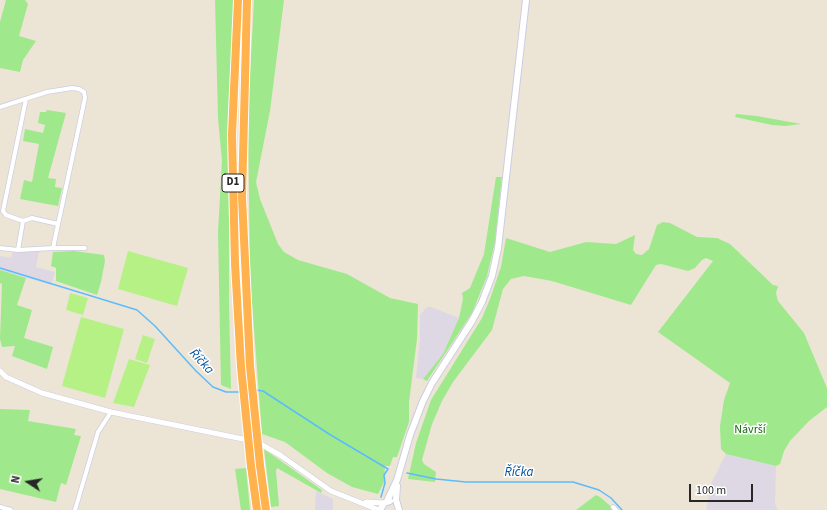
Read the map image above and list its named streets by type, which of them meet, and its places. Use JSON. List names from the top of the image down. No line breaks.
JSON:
{"streets":{"highway":["D1"]},"water":["Říčka"],"parks":["Návrší"],"scale_bar":"100 m","north":"left"}
